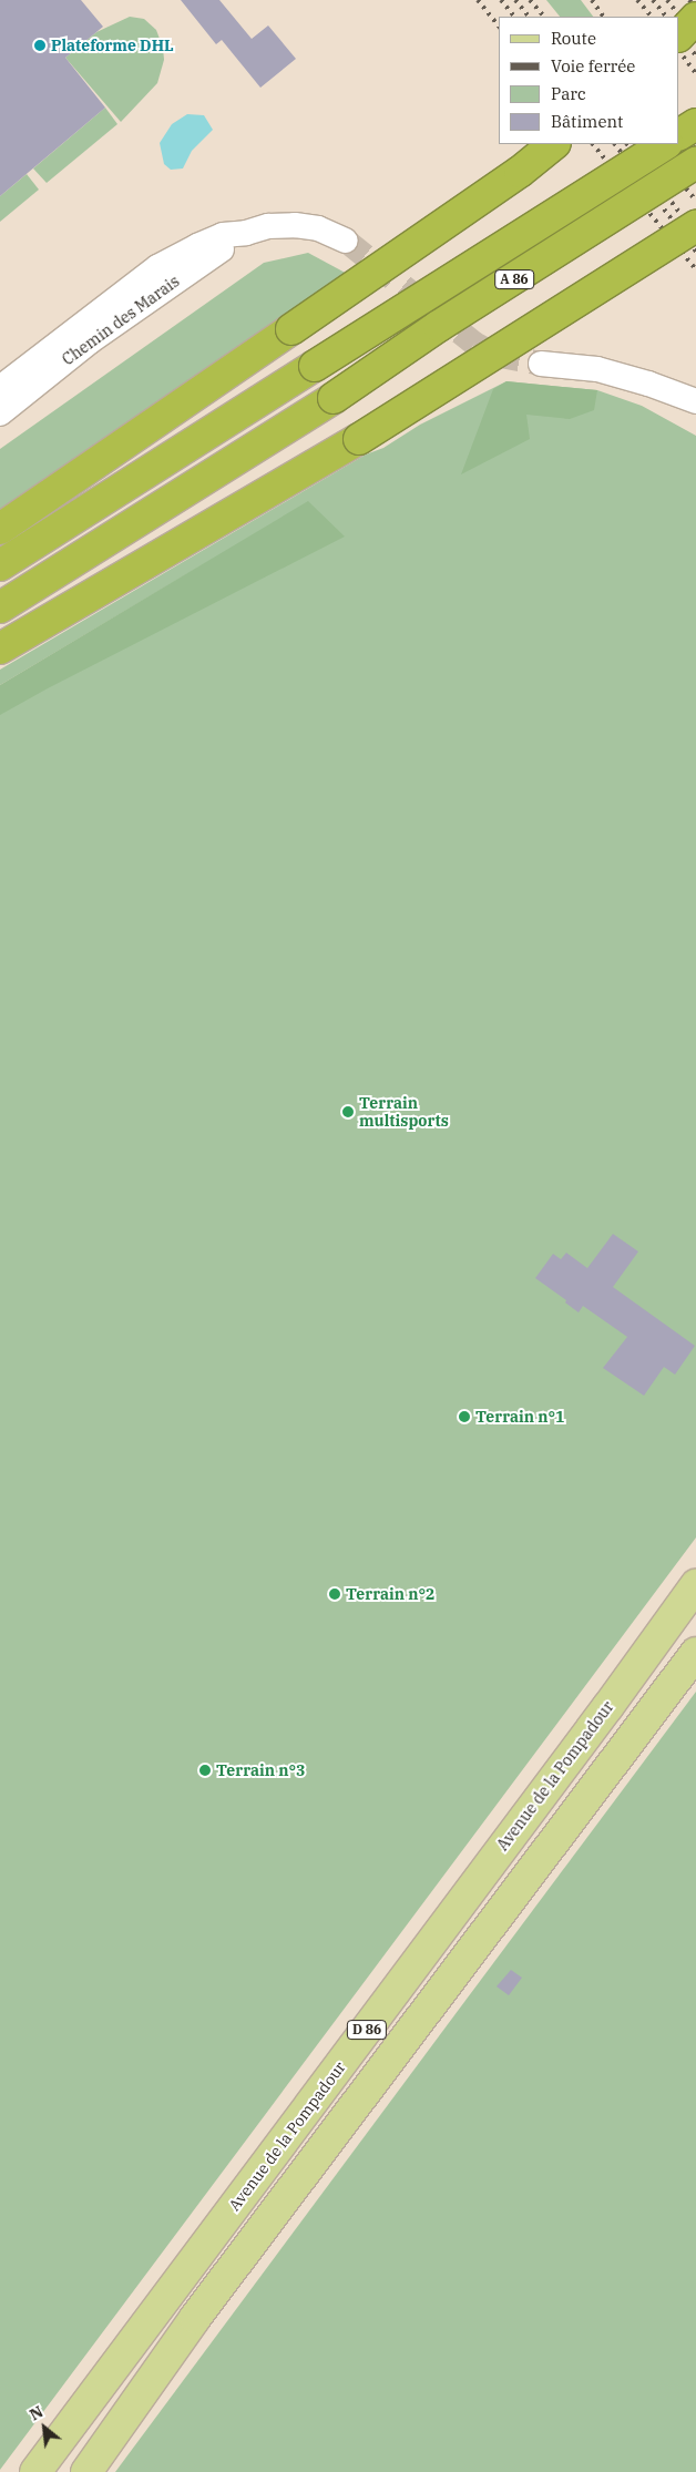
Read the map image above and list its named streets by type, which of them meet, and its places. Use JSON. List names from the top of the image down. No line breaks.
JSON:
{"streets":{"highway":["A 86"],"main road":["Avenue de la Pompadour","D 86"],"street":["Chemin des Marais"]},"places":["Plateforme DHL","Terrain multisports","Terrain n°1","Terrain n°2","Terrain n°3"],"legend":["Route","Voie ferrée","Parc","Bâtiment"],"north":"top left"}
